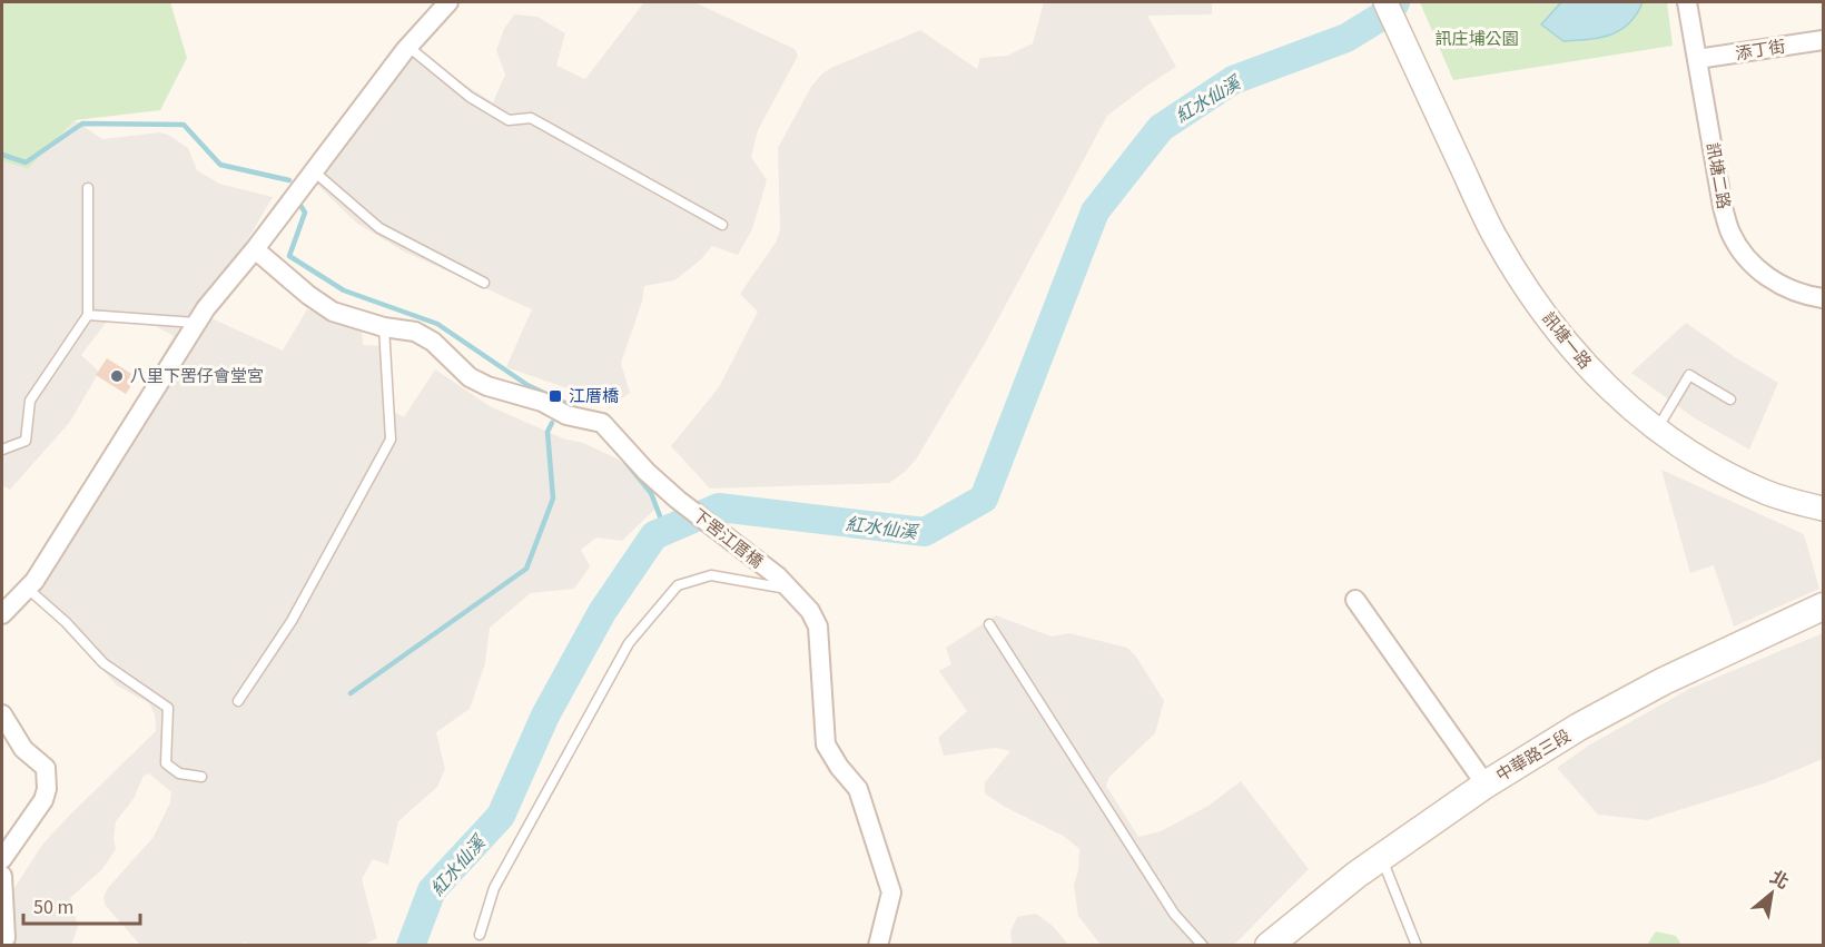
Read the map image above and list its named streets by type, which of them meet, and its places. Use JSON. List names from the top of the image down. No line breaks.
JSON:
{"streets":{"main road":["中華路三段"],"street":["添丁街","訊塘二路","訊塘一路","下罟江厝橋"]},"crossings":[["添丁街","訊塘二路"]],"water":["紅水仙溪"],"parks":["訊庄埔公園"],"places":{"other":["八里下罟仔會堂宮"],"transit":["江厝橋"]},"scale_bar":"50 m","north":"top right"}
